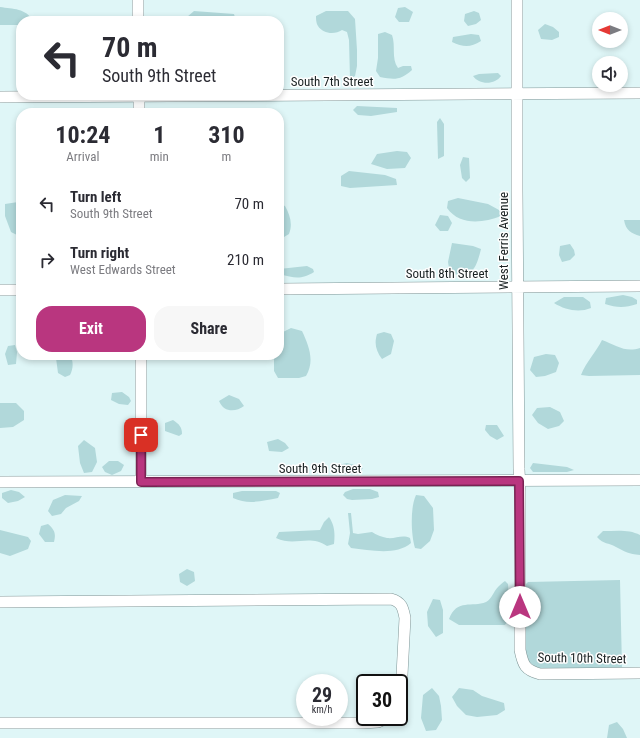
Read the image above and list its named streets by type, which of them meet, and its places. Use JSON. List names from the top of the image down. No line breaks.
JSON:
{"streets":{"street":["South 7th Street","West Ferris Avenue","South 8th Street","South 9th Street","South 10th Street"]},"crossings":[["South 7th Street","West Ferris Avenue"],["West Ferris Avenue","South 8th Street"],["West Ferris Avenue","South 9th Street"],["West Ferris Avenue","South 10th Street"]],"north":"left","page":{"turn":["70 m","South 9th Street"],"eta":["10:24","Arrival","1","min","310","m"],"list":[{"name":"Turn left","note":"South 9th Street","value":"70 m"},{"name":"Turn right","note":"West Edwards Street","value":"210 m"}],"buttons":["Exit","Share"],"speed":"29 km/h","limit":"30"}}
